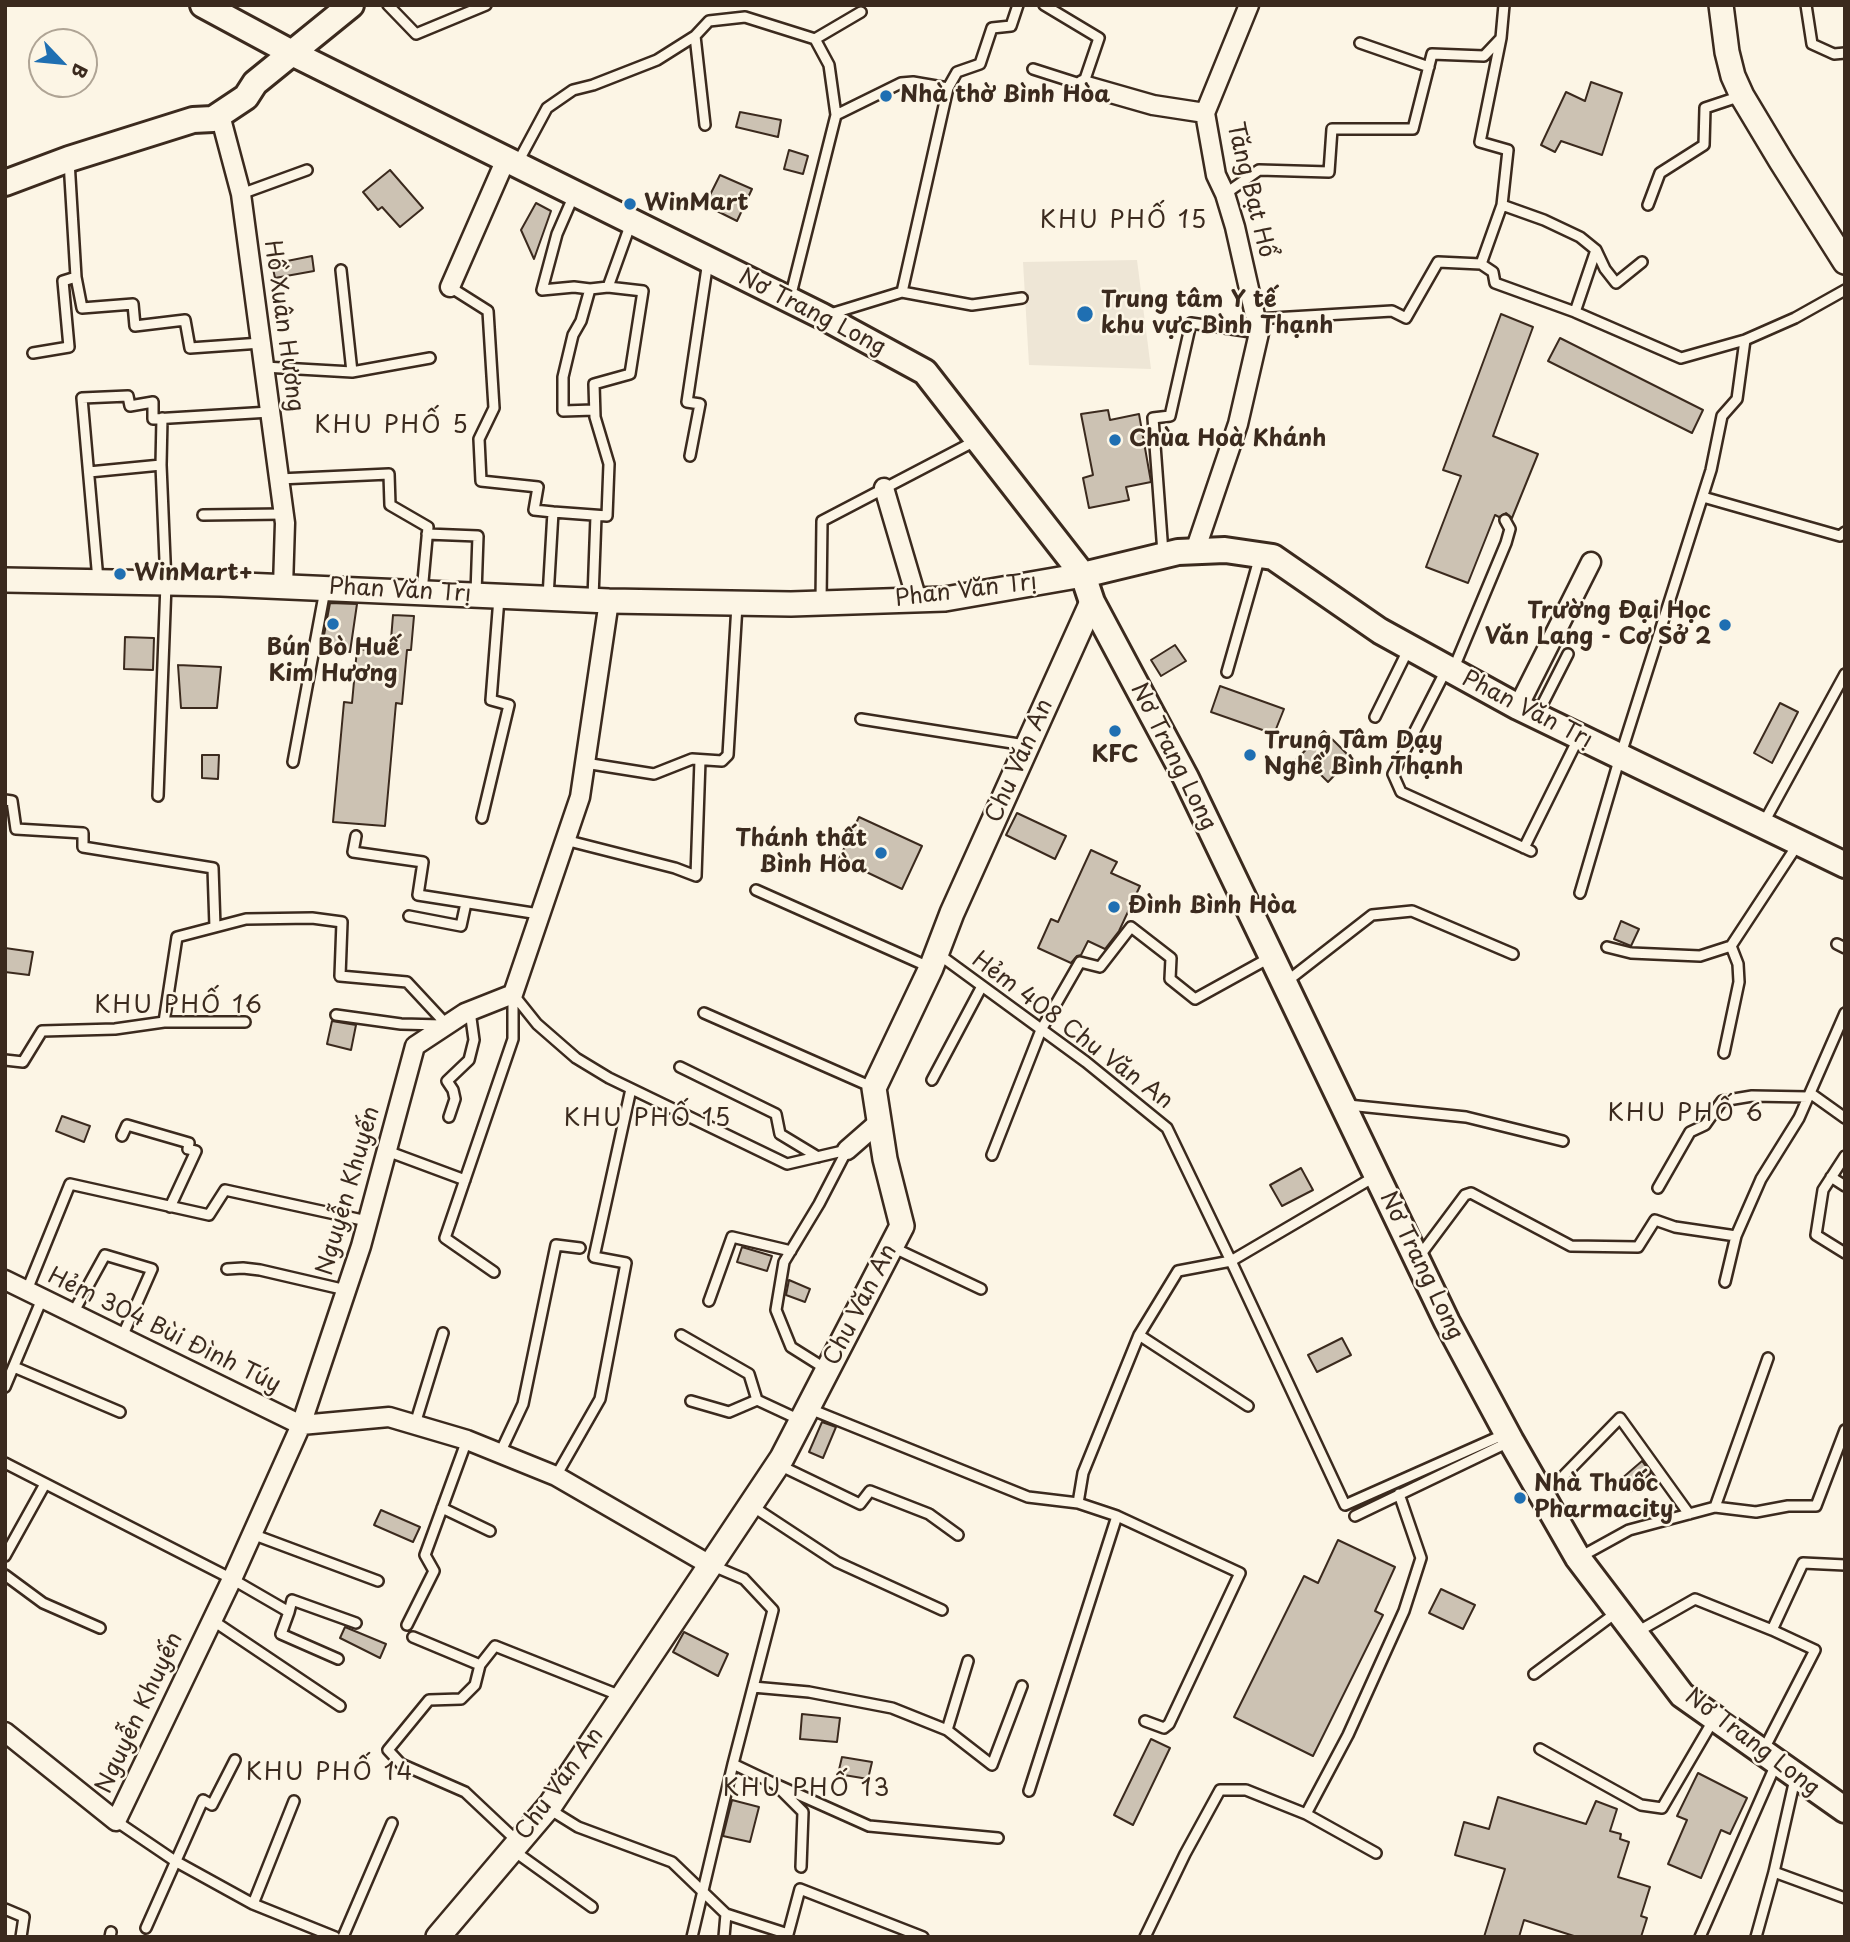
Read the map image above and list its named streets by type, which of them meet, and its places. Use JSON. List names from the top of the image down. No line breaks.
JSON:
{"streets":{"main road":["Nơ Trang Long","Phan Văn Trị"],"street":["Tăng Bạt Hổ","Hồ Xuân Hương","Chu Văn An","Nguyễn Khuyến","Hẻm 304 Bùi Đình Túy"],"lane":["Hẻm 408 Chu Văn An"]},"crossings":[["Tăng Bạt Hổ","Phan Văn Trị"],["Nơ Trang Long","Phan Văn Trị"],["Nơ Trang Long","Chu Văn An"],["Nơ Trang Long","Hẻm 408 Chu Văn An"],["Hồ Xuân Hương","Phan Văn Trị"],["Chu Văn An","Hẻm 408 Chu Văn An"],["Nguyễn Khuyến","Hẻm 304 Bùi Đình Túy"]],"districts":["KHU PHỐ 15","KHU PHỐ 5","KHU PHỐ 16","KHU PHỐ 6","KHU PHỐ 15","KHU PHỐ 14","KHU PHỐ 13"],"places":["Nhà thờ Bình Hòa","WinMart","Trung tâm Y tế khu vực Bình Thạnh","Chùa Hoà Khánh","WinMart+","Bún Bò Huế Kim Hương","Trường Đại Học Văn Lang - Cơ Sở 2","KFC","Trung Tâm Dạy Nghề Bình Thạnh","Thánh thất Bình Hòa","Đình Bình Hòa","Nhà Thuốc Pharmacity"],"north":"bottom right"}
